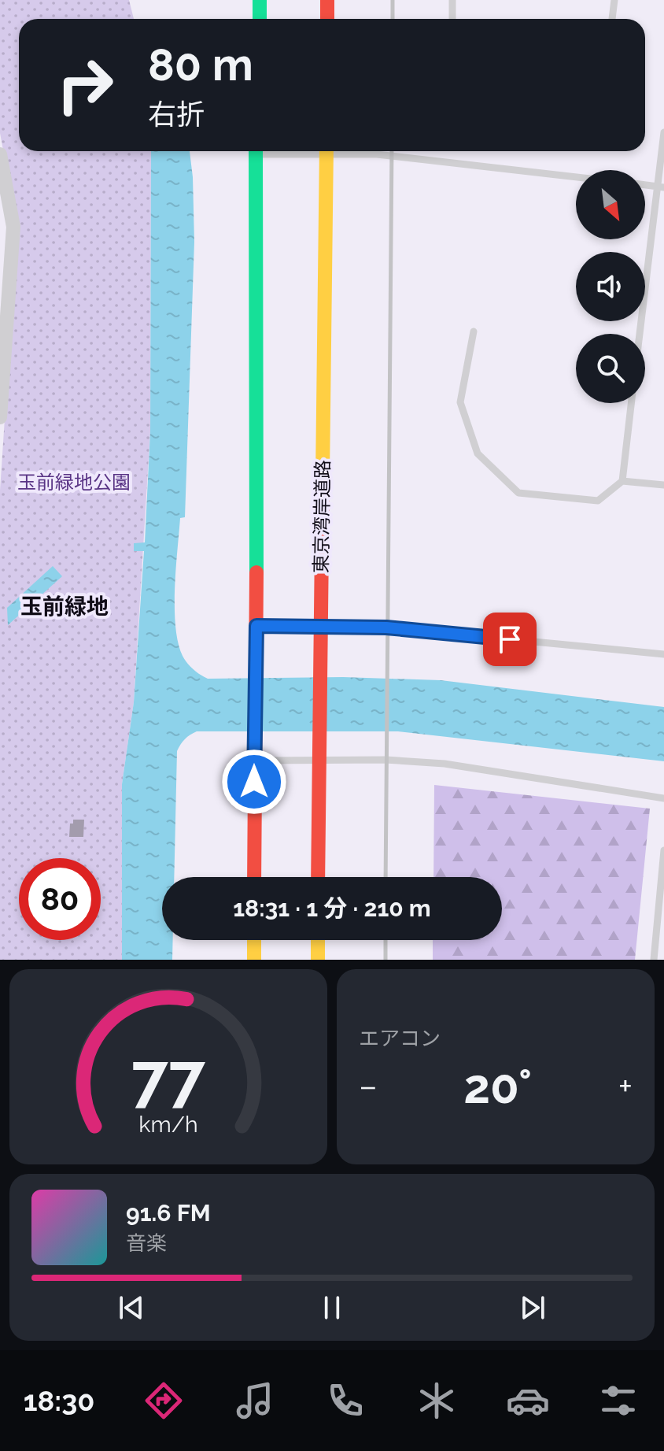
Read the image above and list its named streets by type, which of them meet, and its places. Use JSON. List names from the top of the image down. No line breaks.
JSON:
{"streets":{"highway":["東京湾岸道路"]},"districts":["玉前緑地"],"parks":["玉前緑地公園"],"north":"bottom right","page":{"turn":["80 m","右折"],"limit":"80","trip":"18:31 · 1 分 · 210 m","tile":"エアコン","heat":["−","20°","+"],"song":["91.6 FM","音楽"],"tabs":"18:30","gauge":["77","km/h"]}}
